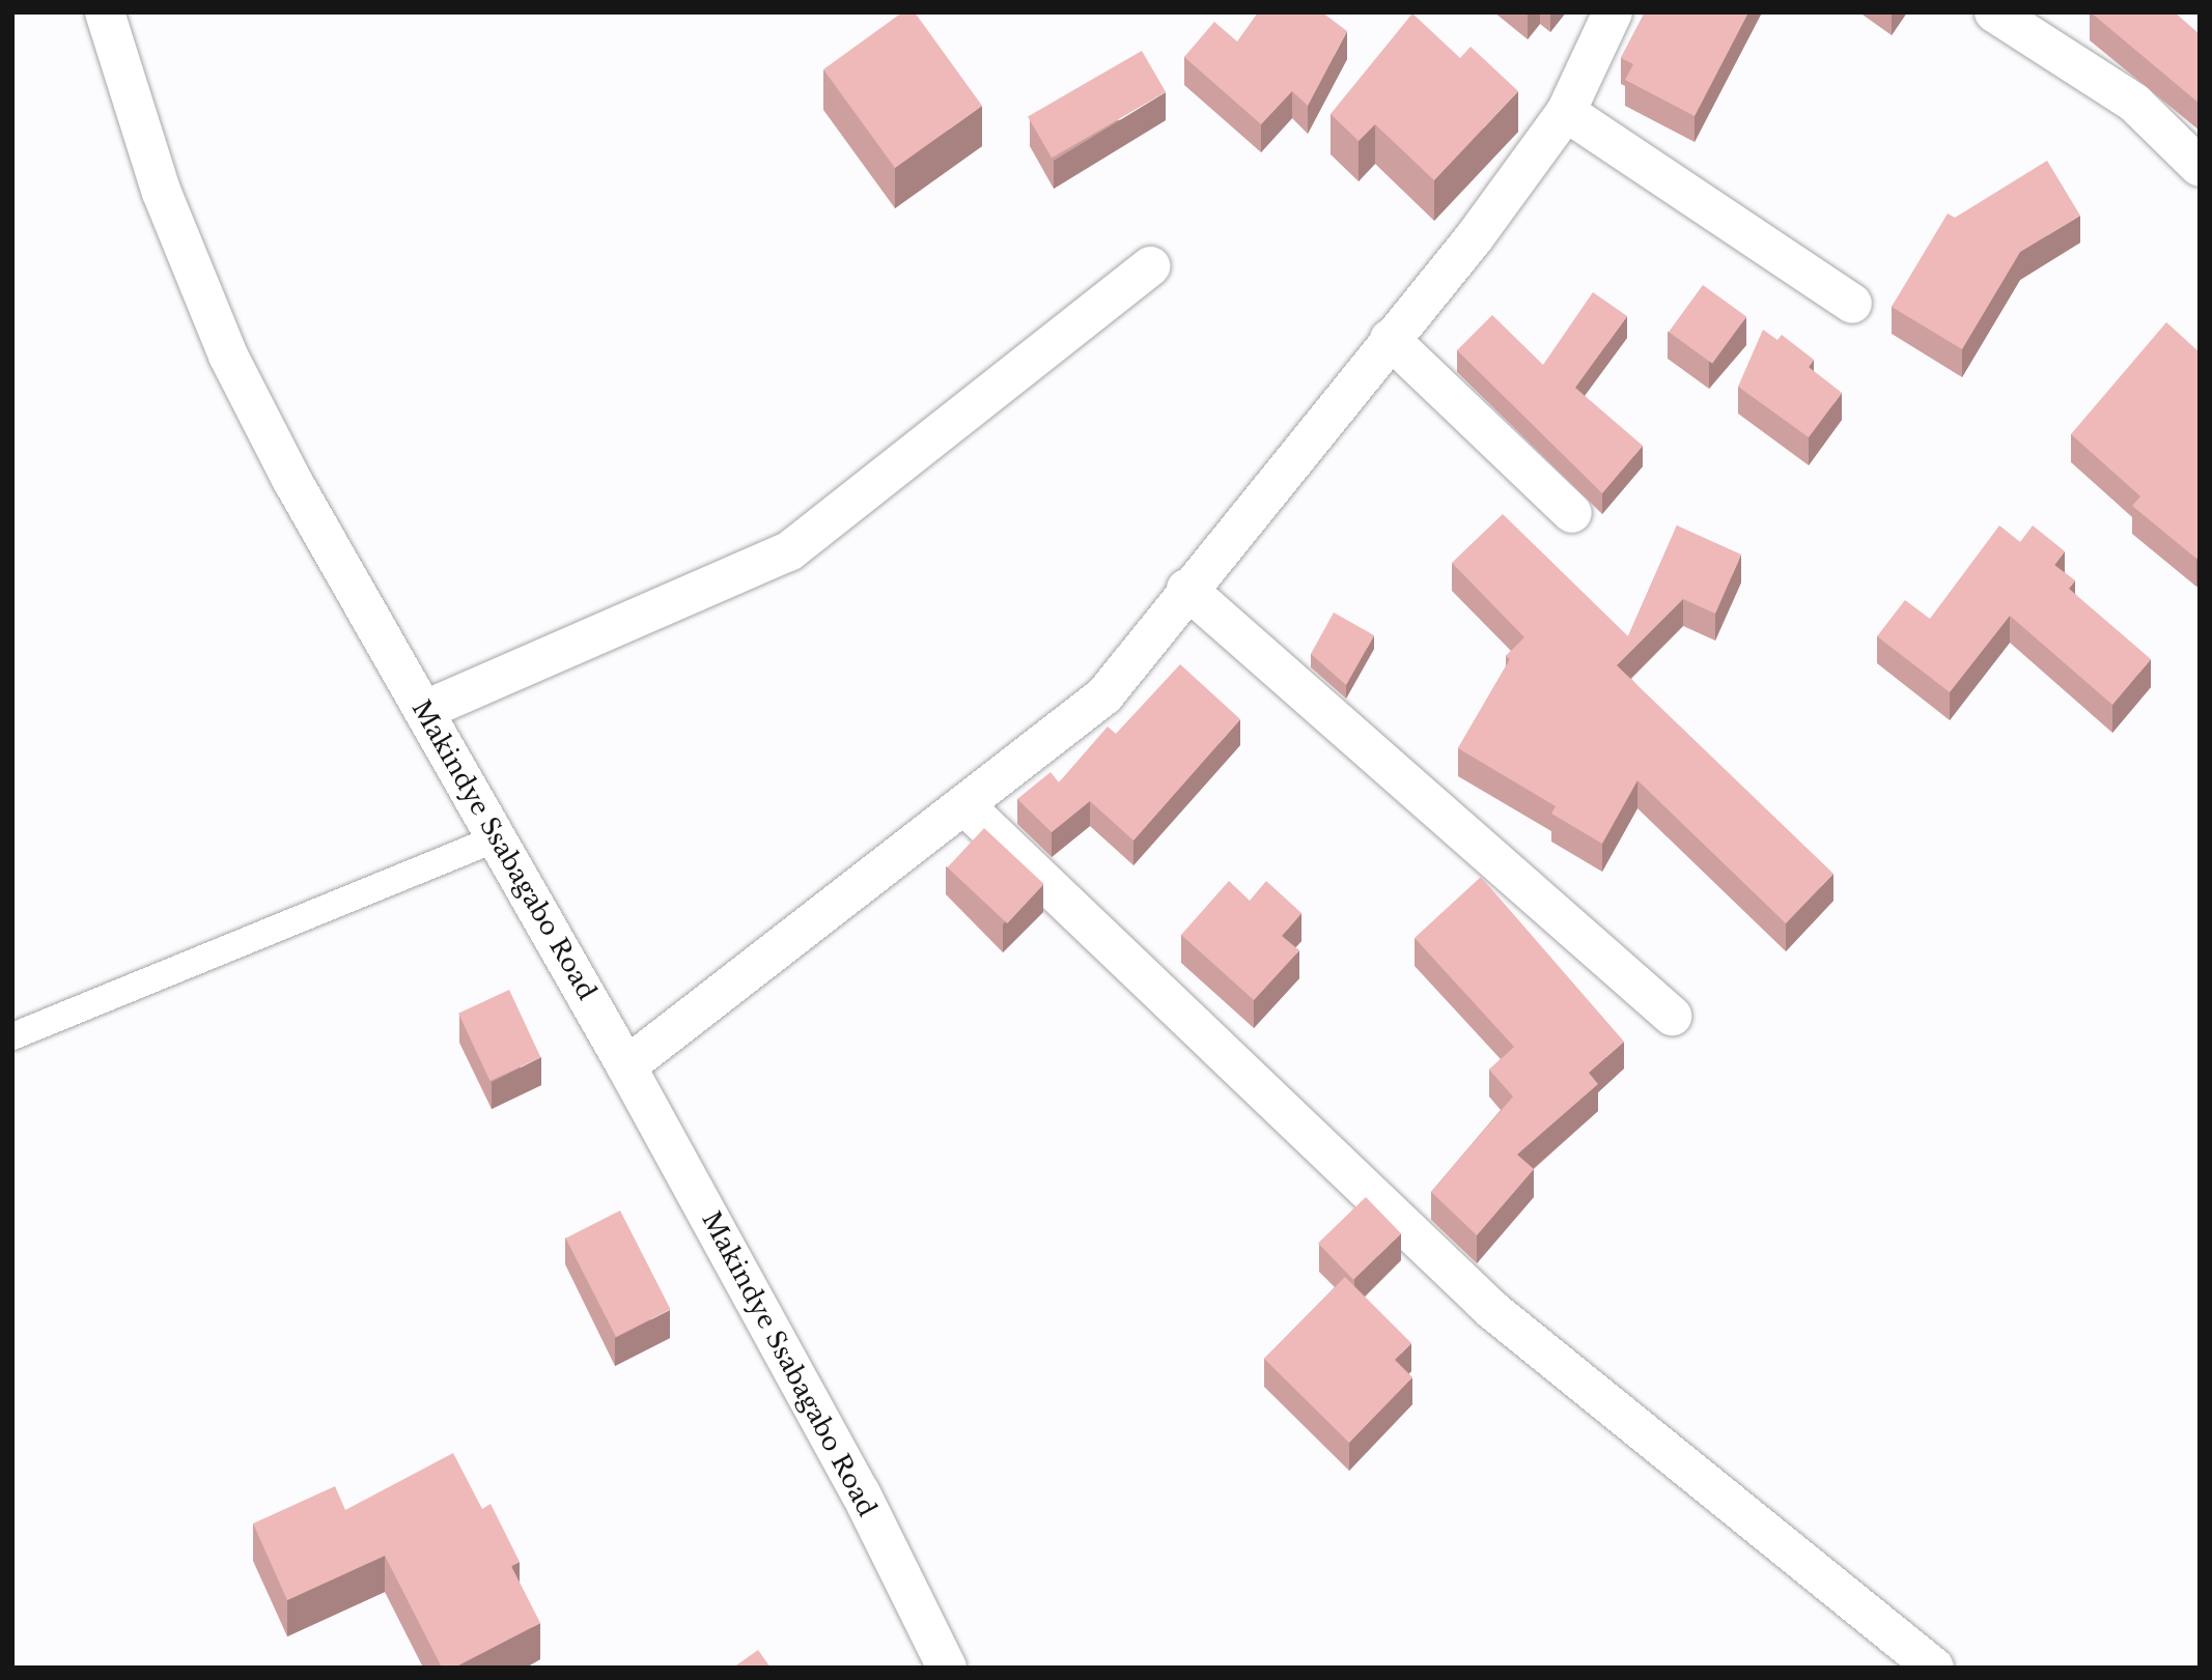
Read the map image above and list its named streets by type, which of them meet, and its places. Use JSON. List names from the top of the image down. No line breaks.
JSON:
{"streets":{"street":["Makindye Ssabagabo Road"]}}
